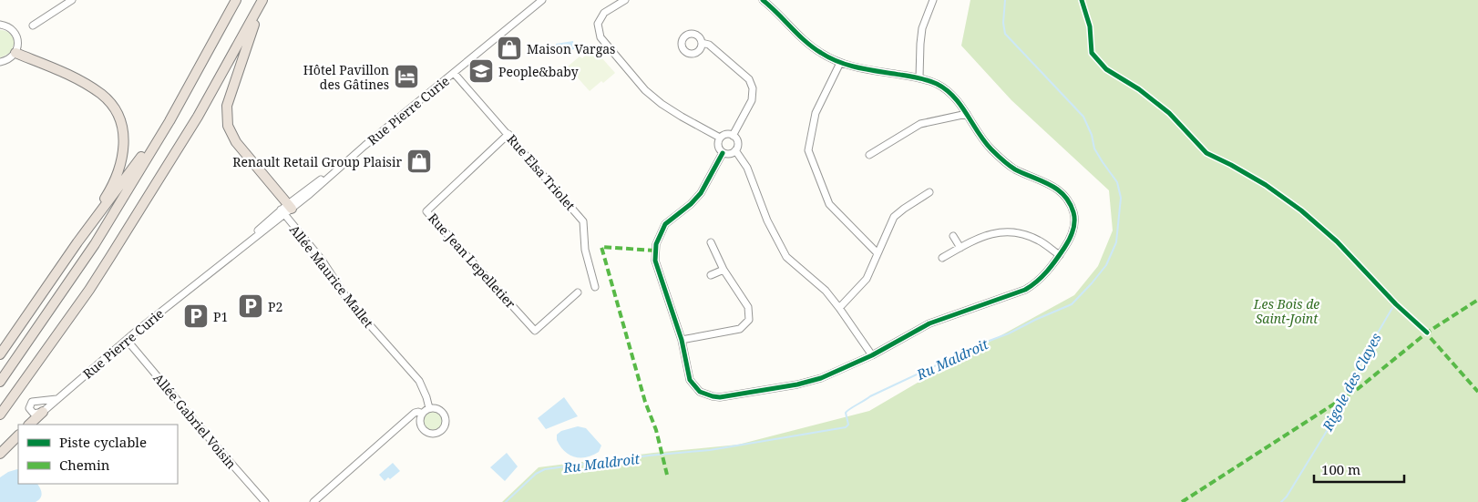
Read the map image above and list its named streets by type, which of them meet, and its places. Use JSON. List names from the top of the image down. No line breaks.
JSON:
{"streets":{"street":["Rue Pierre Curie","Rue Elsa Triolet","Rue Jean Lepelletier","Allée Maurice Mallet","Allée Gabriel Voisin"]},"crossings":[["Rue Pierre Curie","Rue Elsa Triolet"],["Rue Pierre Curie","Allée Maurice Mallet"],["Rue Pierre Curie","Allée Gabriel Voisin"],["Rue Elsa Triolet","Rue Jean Lepelletier"]],"water":["Ru Maldroit","Rigole des Clayes"],"parks":["Les Bois de Saint-Joint"],"places":{"shop":["Maison Vargas","Renault Retail Group Plaisir"],"school or university":["People&baby"],"hotel":["Hôtel Pavillon des Gâtines"],"parking":["P2","P1"]},"legend":["Piste cyclable","Chemin"],"scale_bar":"100 m"}
